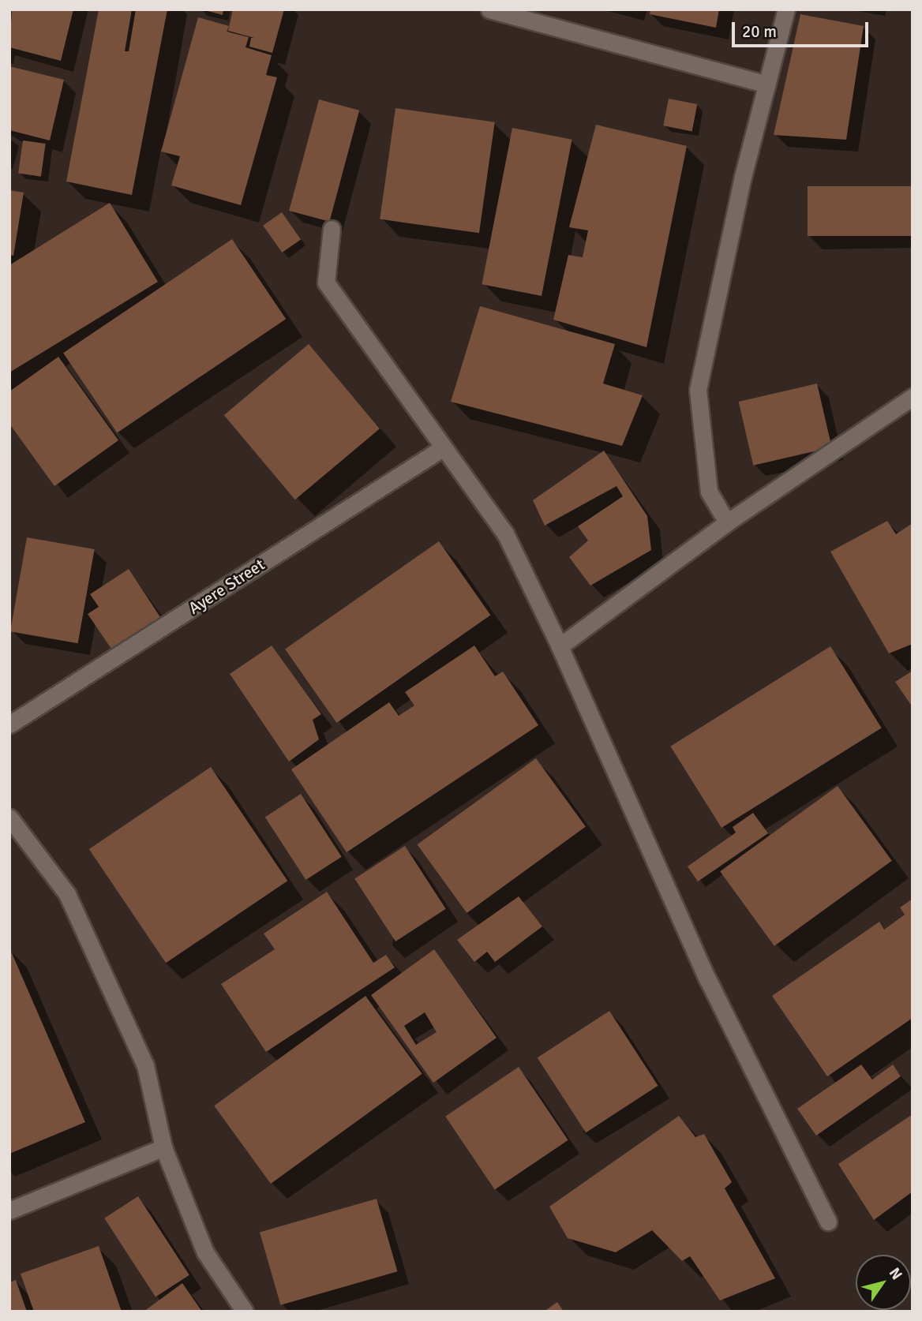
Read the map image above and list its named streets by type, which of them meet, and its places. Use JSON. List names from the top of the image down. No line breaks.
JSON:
{"streets":{"street":["Ayere Street"]},"scale_bar":"20 m","north":"top right"}
